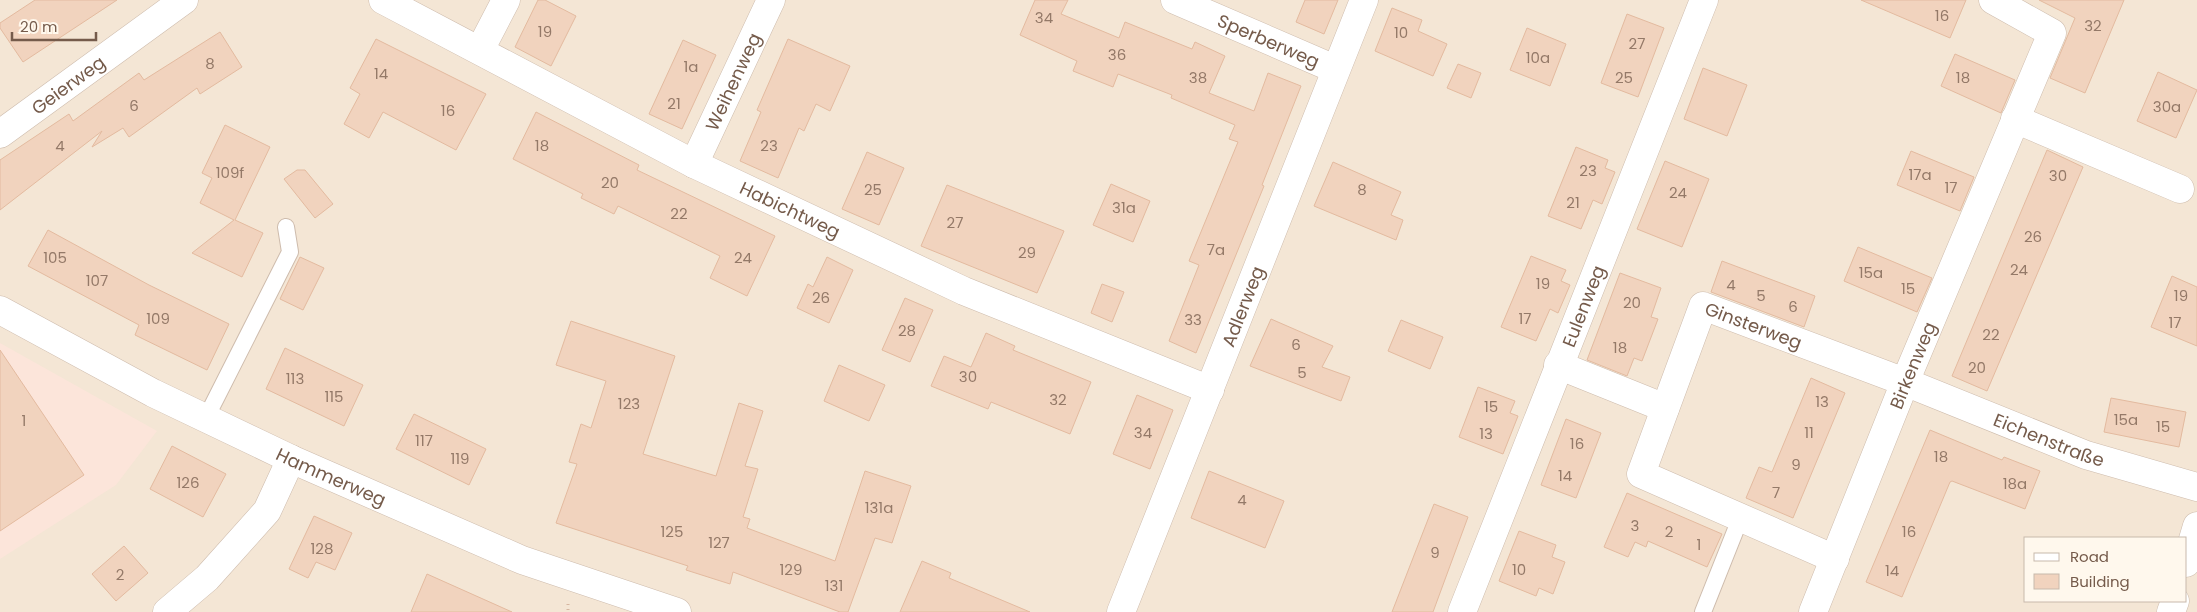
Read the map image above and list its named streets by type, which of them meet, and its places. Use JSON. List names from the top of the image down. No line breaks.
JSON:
{"streets":{"street":["Sperberweg","Weihenweg","Geierweg","Habichtweg","Adlerweg","Eulenweg","Ginsterweg","Birkenweg","Eichenstraße","Hammerweg"]},"crossings":[["Sperberweg","Adlerweg"],["Weihenweg","Habichtweg"],["Habichtweg","Adlerweg"],["Ginsterweg","Birkenweg"],["Ginsterweg","Eichenstraße"],["Birkenweg","Eichenstraße"]],"house_numbers":["16","34","32","19","10","27","36","10a","8","1a","14","38","25","18","21","6","30a","16","4","18","23","23","109f","17a","30","20","17","25","8","24","21","31a","22","27","26","7a","29","105","24","24","15a","107","19","4","15","5","19","26","20","6","109","17","33","17","28","22","6","18","20","5","30","113","115","32","13","123","15","15a","1","15","34","11","13","117","16","18","119","9","14","126","18a","7","4","131a","3","125","2","16","127","1","128","9","129","10","14","2","131"],"legend":["Road","Building"],"scale_bar":"20 m"}
